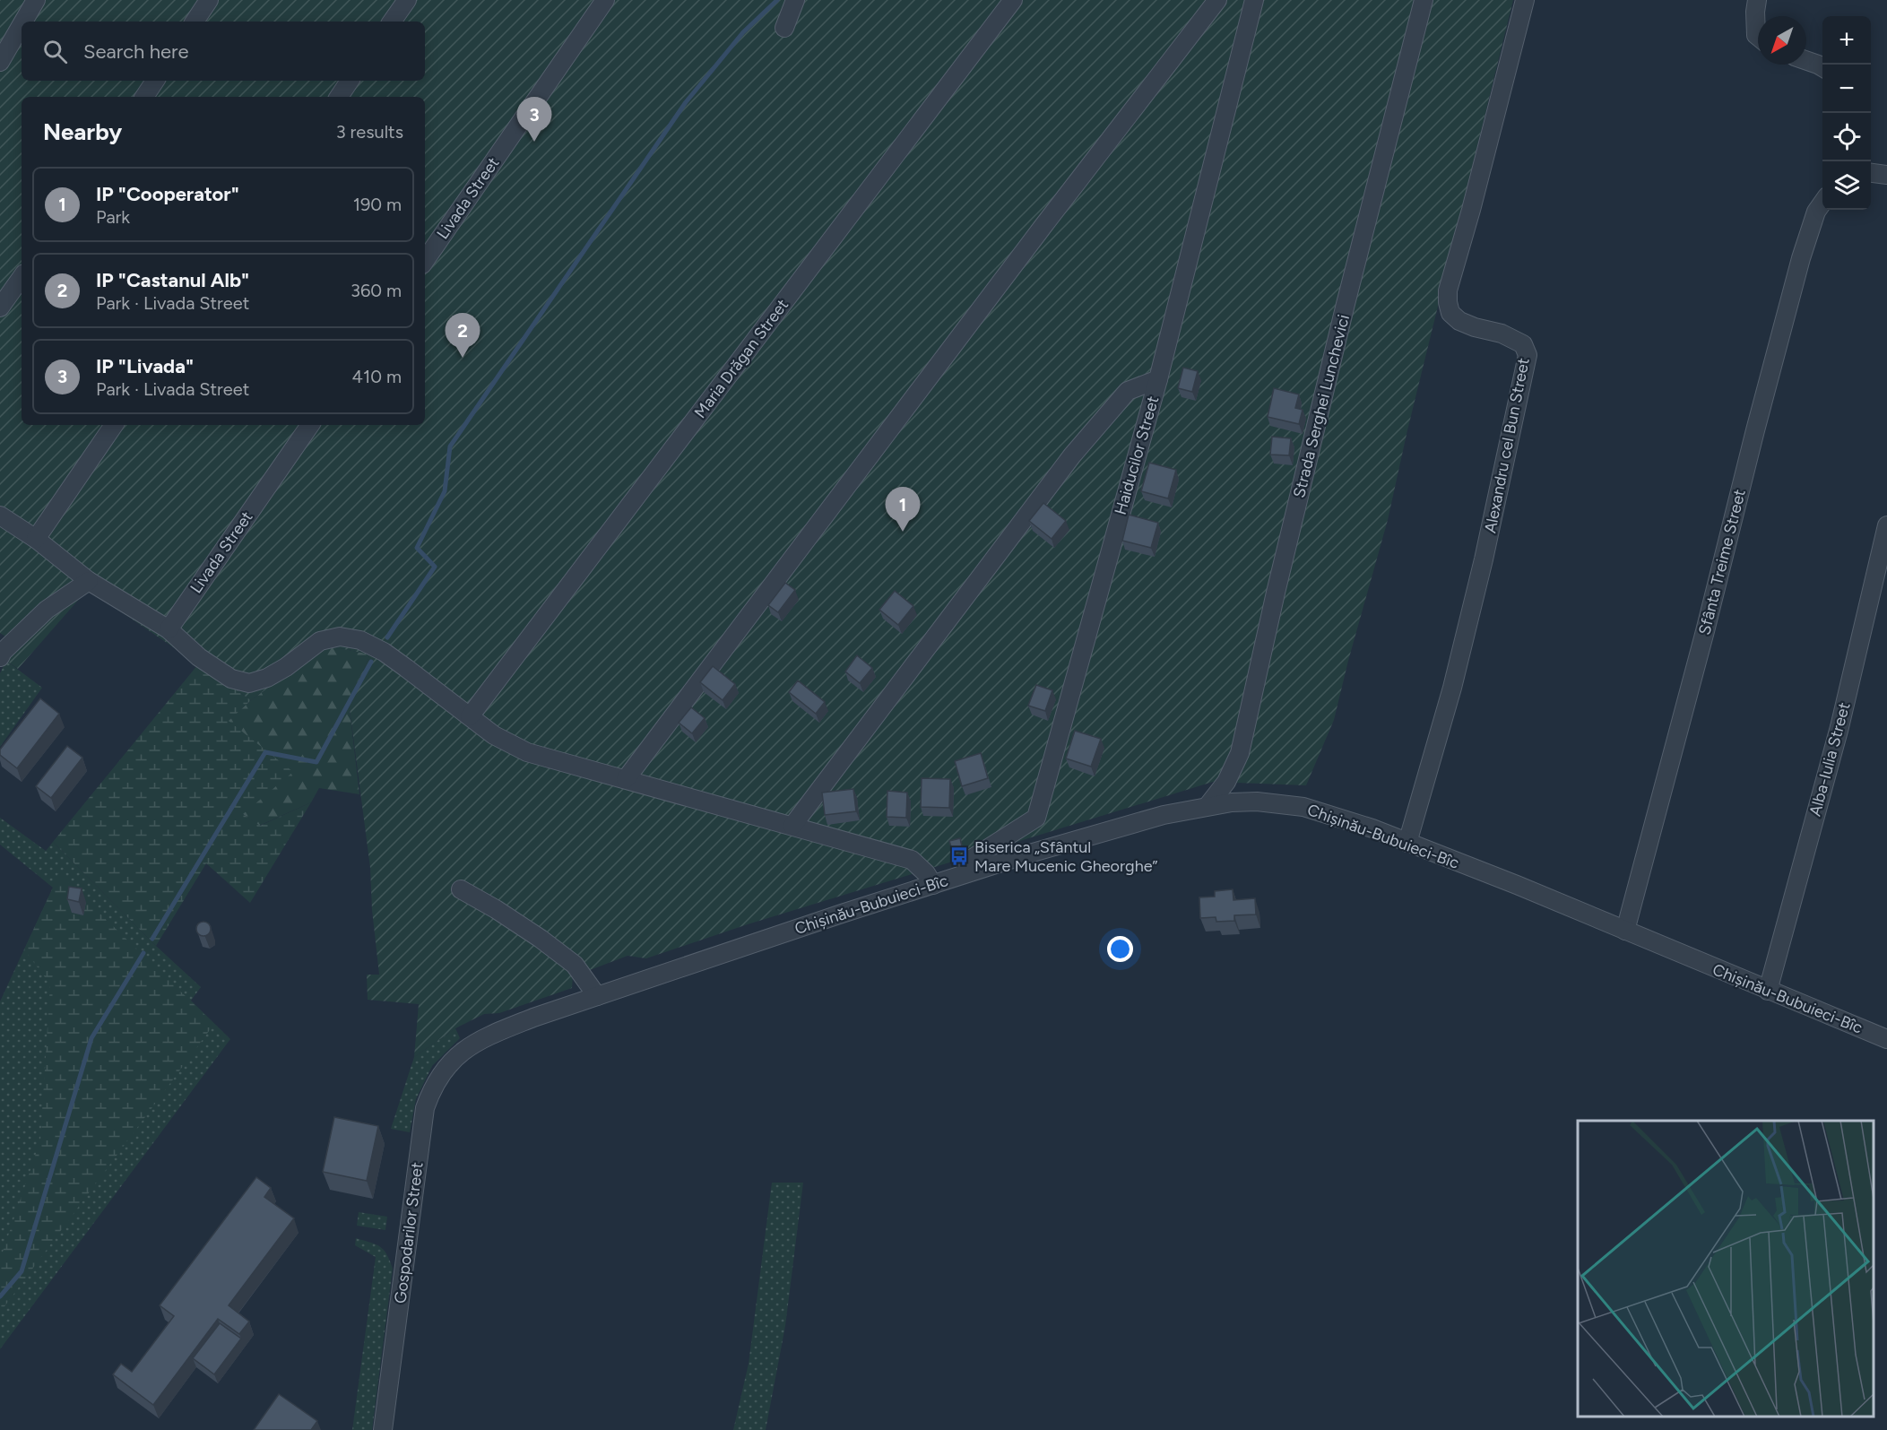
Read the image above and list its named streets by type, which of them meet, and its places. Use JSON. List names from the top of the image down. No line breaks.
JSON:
{"streets":{"street":["Livada Street","Maria Drăgan Street","Strada Serghei Lunchevici","Alexandru cel Bun Street","Haiducilor Street","Sfânta Treime Street","Alba-Iulia Street","Chișinău-Bubuieci-Bîc","Gospodarilor Street"]},"crossings":[["Strada Serghei Lunchevici","Chișinău-Bubuieci-Bîc"],["Alexandru cel Bun Street","Chișinău-Bubuieci-Bîc"],["Haiducilor Street","Chișinău-Bubuieci-Bîc"],["Sfânta Treime Street","Chișinău-Bubuieci-Bîc"],["Alba-Iulia Street","Chișinău-Bubuieci-Bîc"],["Chișinău-Bubuieci-Bîc","Gospodarilor Street"]],"places":{"bus stop":["Biserica „Sfântul Mare Mucenic Gheorghe”"]},"north":"bottom left","page":{"map_buttons":["+","−"],"search":"Search here","pins":["3","2","1"],"heading":["Nearby","3 results"],"list":[{"mark":"1","name":"IP \"Cooperator\"","note":"Park","value":"190 m"},{"mark":"2","name":"IP \"Castanul Alb\"","note":"Park · Livada Street","value":"360 m"},{"mark":"3","name":"IP \"Livada\"","note":"Park · Livada Street","value":"410 m"}]}}
